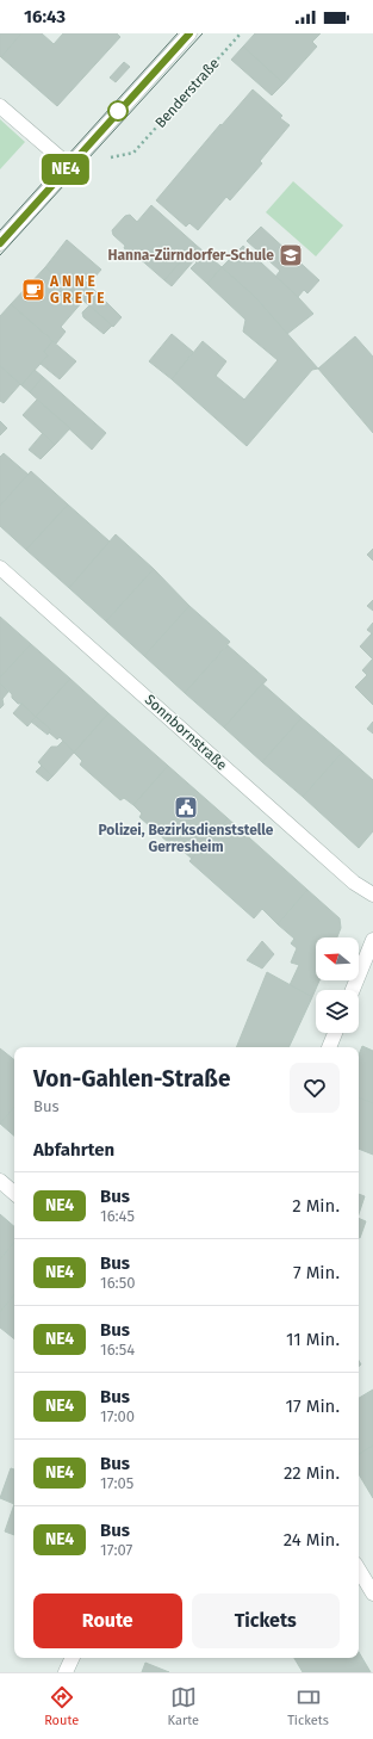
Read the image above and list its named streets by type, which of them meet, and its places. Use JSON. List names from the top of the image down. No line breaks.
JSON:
{"streets":{"street":["Sonnbornstraße"],"path":["Benderstraße"]},"places":{"school or university":["Hanna-Zürndorfer-Schule"],"cafe":["A N N E G R E T E"],"public building":["Polizei, Bezirksdienststelle Gerresheim"]},"lines":["bus line NE4"],"north":"left","page":{"status":"16:43","on_map":"NE4","heading":[["Von-Gahlen-Straße","Bus"],"Abfahrten"],"list":[{"mark":"NE4","name":"Bus","note":"16:45","value":"2 Min."},{"mark":"NE4","name":"Bus","note":"16:50","value":"7 Min."},{"mark":"NE4","name":"Bus","note":"16:54","value":"11 Min."},{"mark":"NE4","name":"Bus","note":"17:00","value":"17 Min."},{"mark":"NE4","name":"Bus","note":"17:05","value":"22 Min."},{"mark":"NE4","name":"Bus","note":"17:07","value":"24 Min."}],"buttons":["Route","Tickets"],"tabs":["Route","Karte","Tickets"]}}
